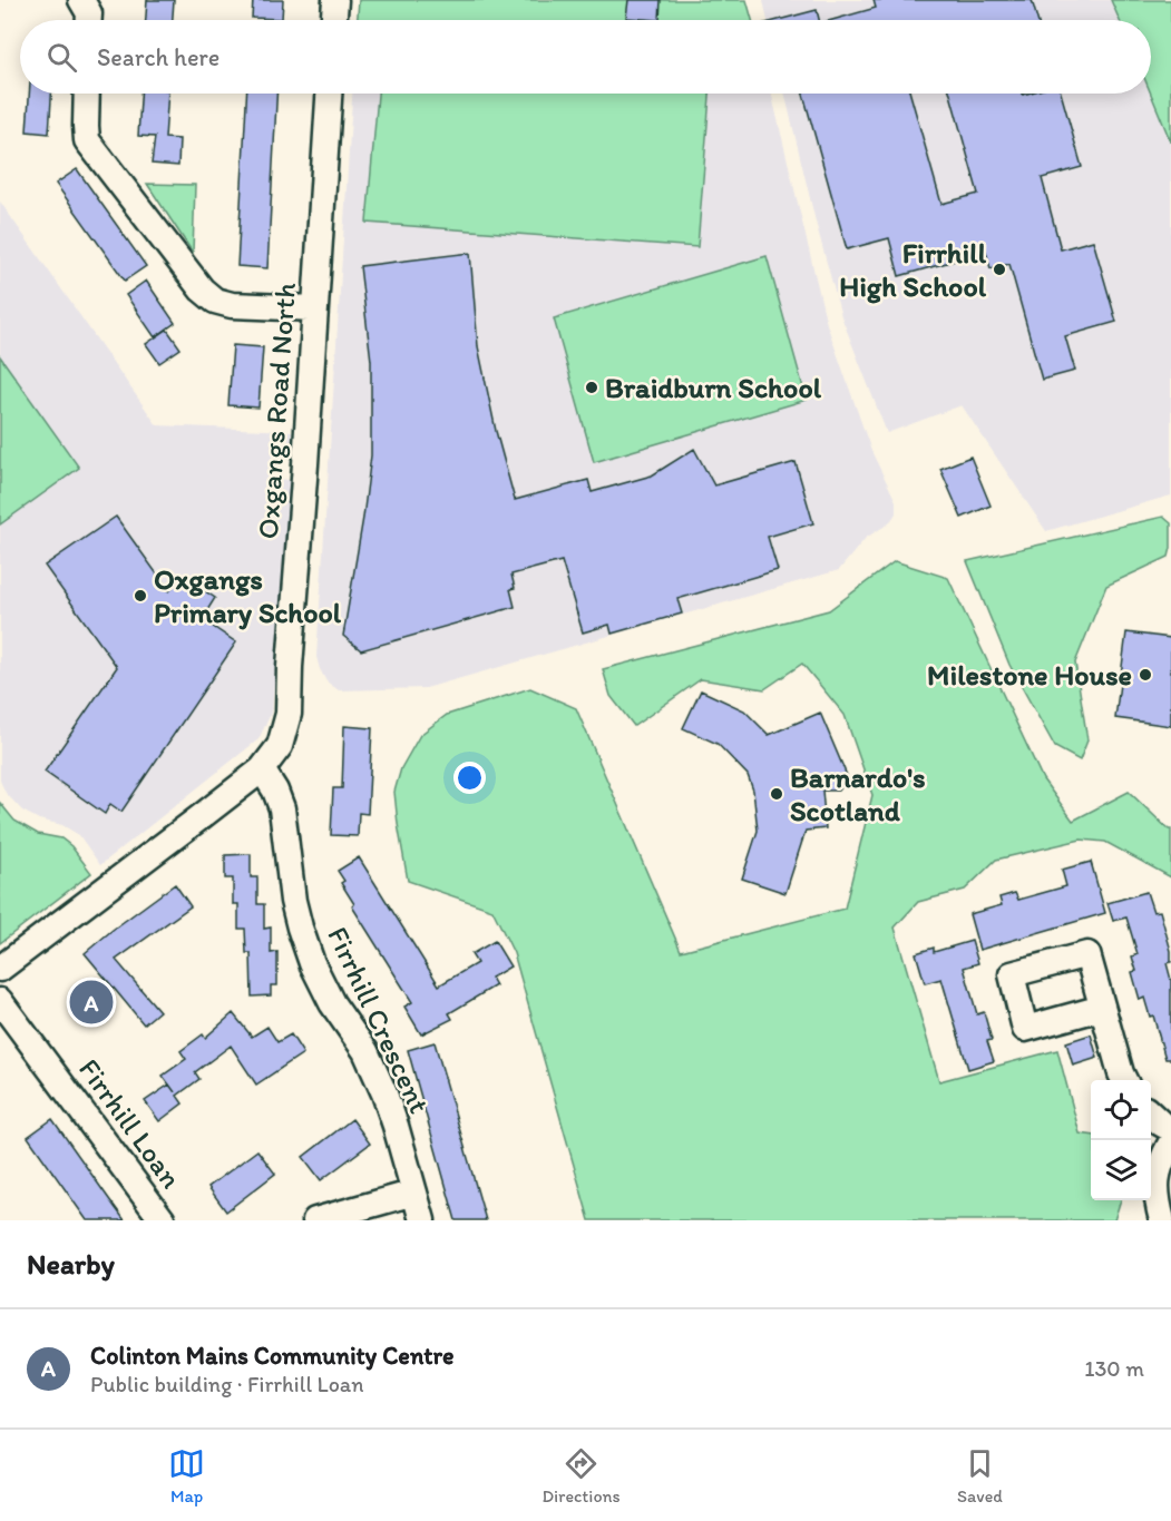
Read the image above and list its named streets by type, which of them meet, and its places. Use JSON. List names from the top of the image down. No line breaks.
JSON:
{"streets":{"street":["Oxgangs Road North","Firrhill Crescent","Firrhill Loan"]},"crossings":[["Oxgangs Road North","Firrhill Crescent"]],"places":["Firrhill High School","Braidburn School","Oxgangs Primary School","Milestone House","Barnardo's Scotland"],"page":{"search":"Search here","pins":"A","heading":"Nearby","list":[{"mark":"A","name":"Colinton Mains Community Centre","note":"Public building · Firrhill Loan","value":"130 m"}],"nav":["Map","Directions","Saved"]}}
